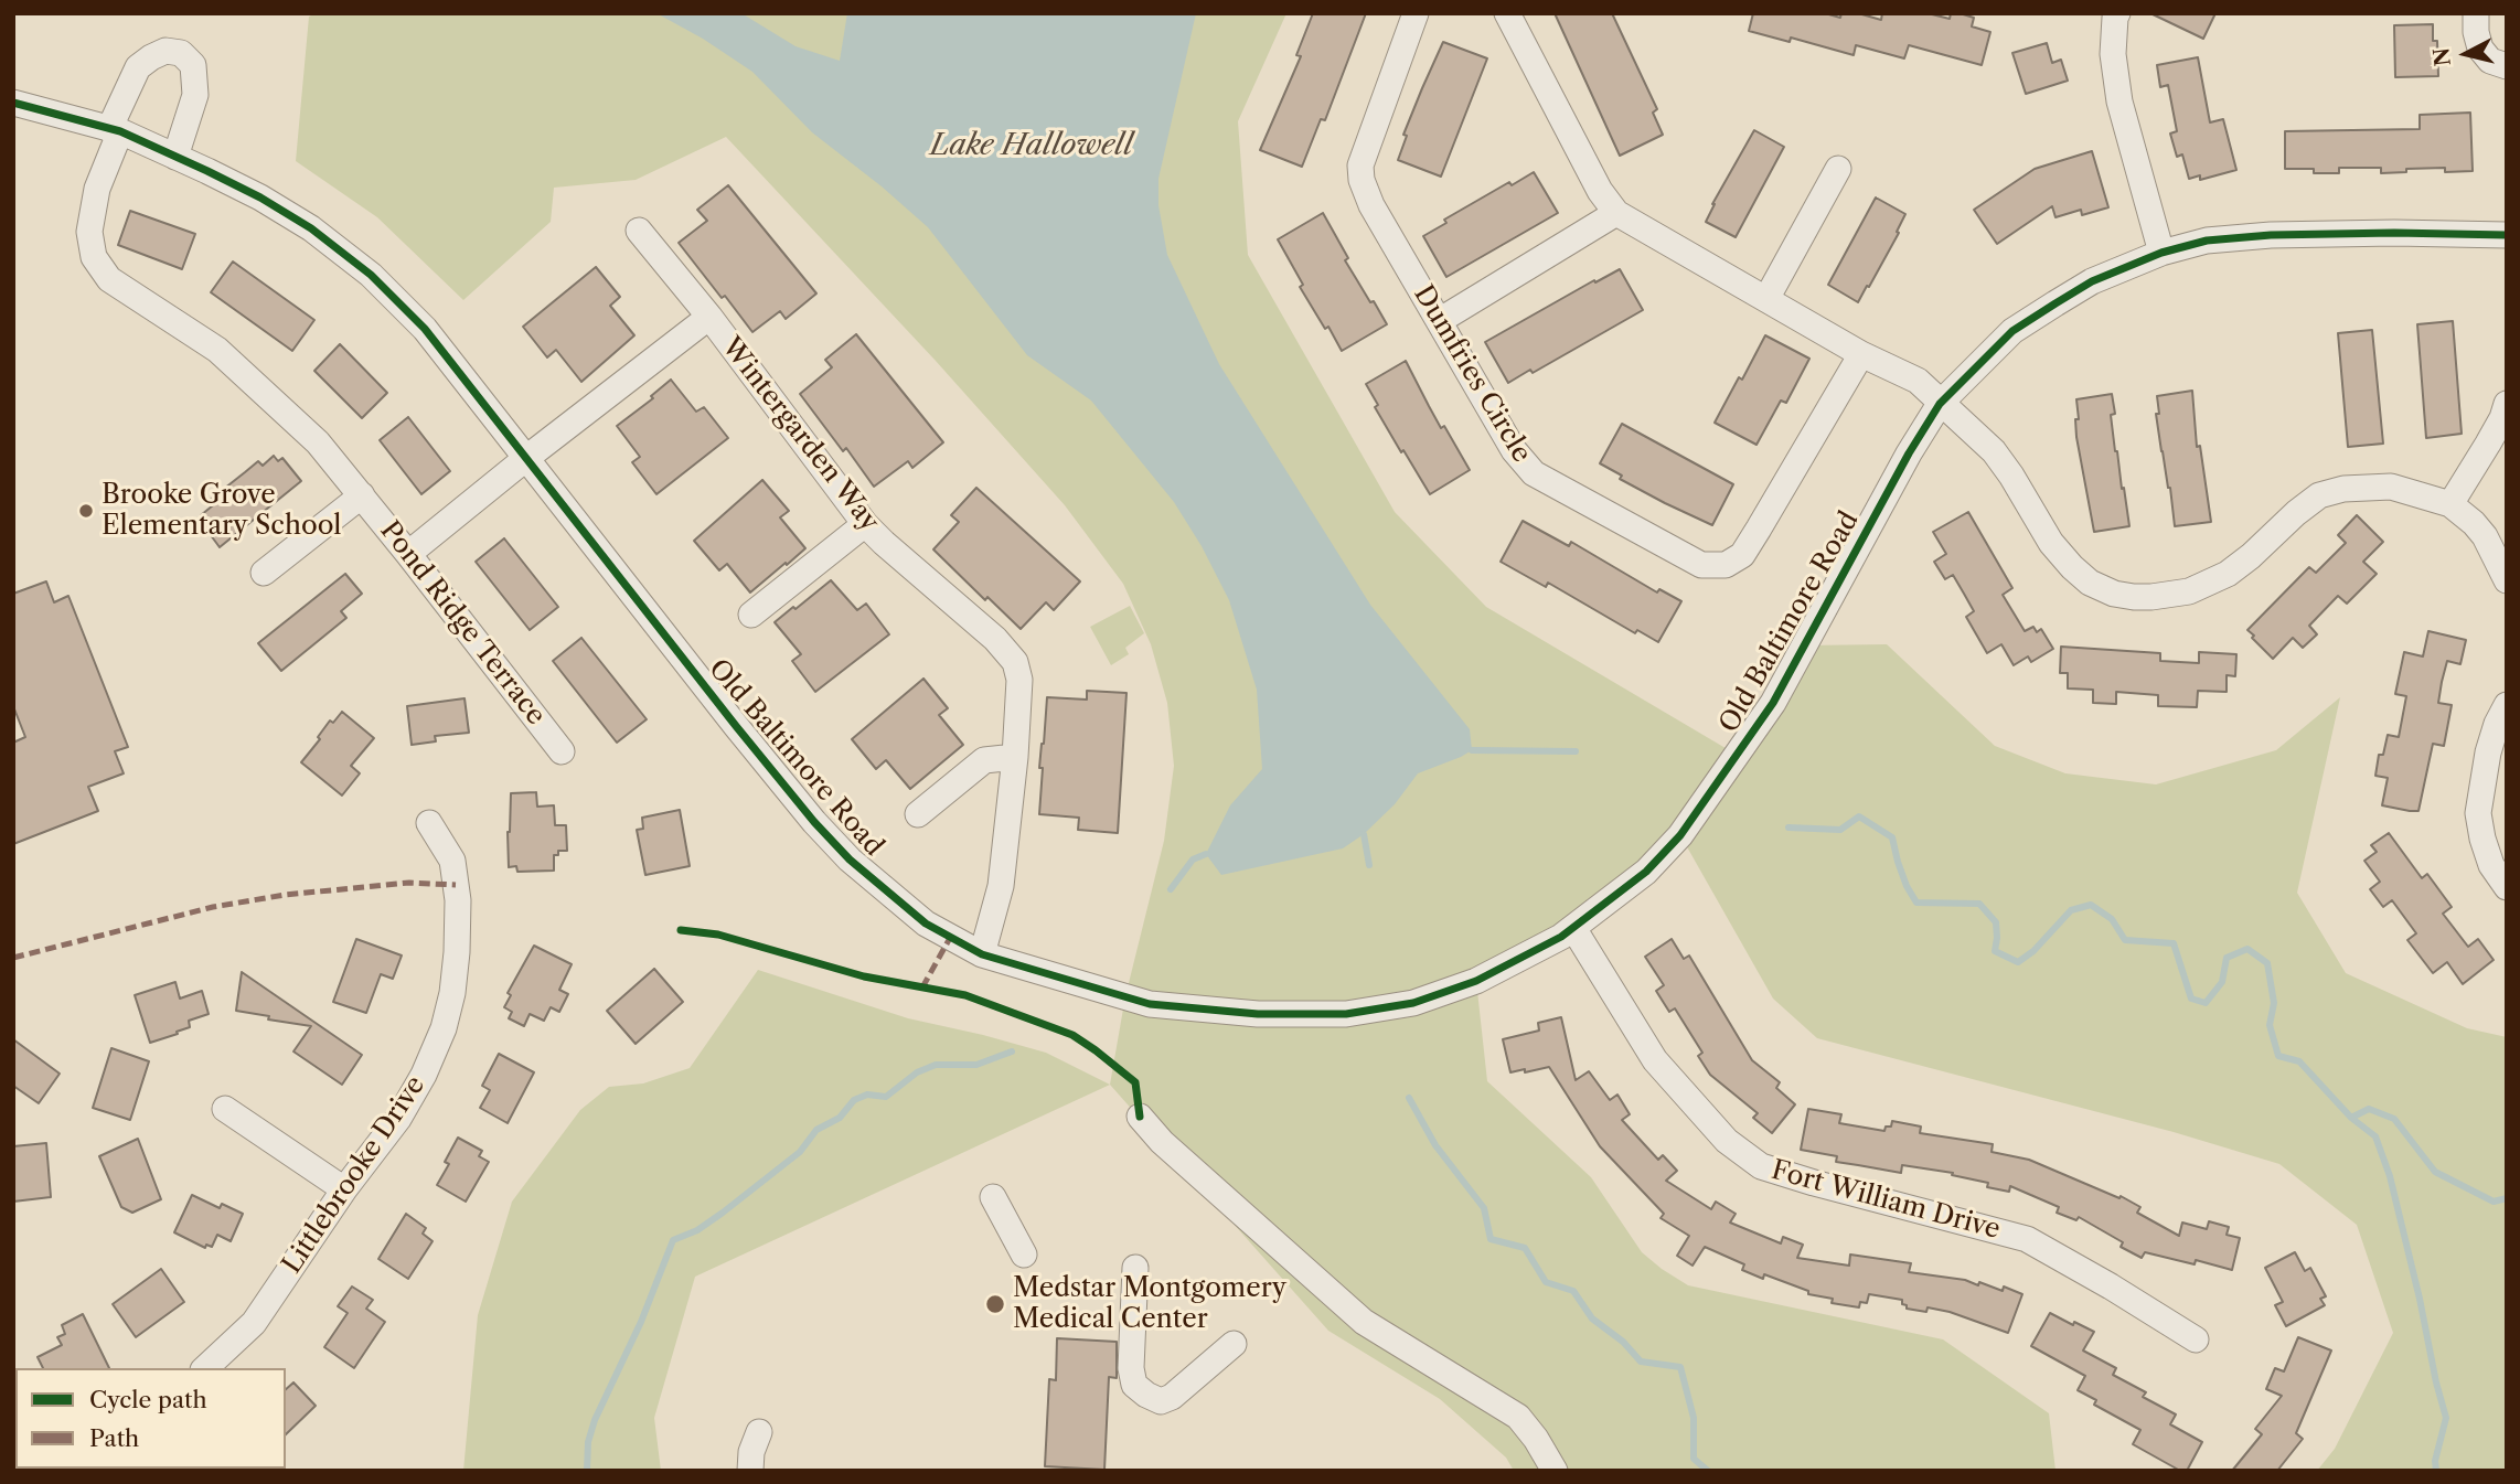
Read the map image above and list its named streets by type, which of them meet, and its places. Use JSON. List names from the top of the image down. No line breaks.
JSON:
{"streets":{"street":["Dumfries Circle","Wintergarden Way","Old Baltimore Road","Pond Ridge Terrace","Littlebrooke Drive","Fort William Drive"]},"crossings":[["Wintergarden Way","Old Baltimore Road"],["Wintergarden Way","Pond Ridge Terrace"],["Old Baltimore Road","Pond Ridge Terrace"],["Old Baltimore Road","Fort William Drive"]],"water":["Lake Hallowell"],"places":["Brooke Grove Elementary School","Medstar Montgomery Medical Center"],"legend":["Cycle path","Path"],"north":"left"}
